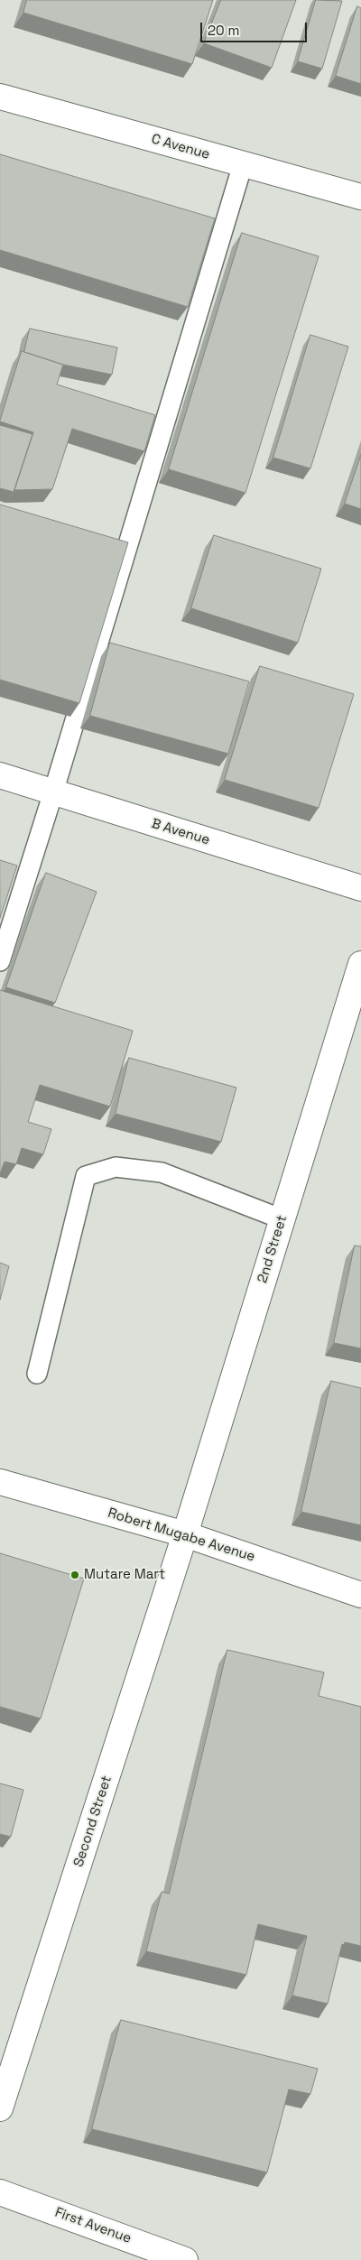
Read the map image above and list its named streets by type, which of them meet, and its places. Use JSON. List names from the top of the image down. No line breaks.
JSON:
{"streets":{"main road":["C Avenue","B Avenue","2nd Street","Robert Mugabe Avenue","Second Street","First Avenue"]},"crossings":[["2nd Street","Robert Mugabe Avenue"],["2nd Street","Second Street"],["Robert Mugabe Avenue","Second Street"]],"places":["Mutare Mart"],"scale_bar":"20 m"}
